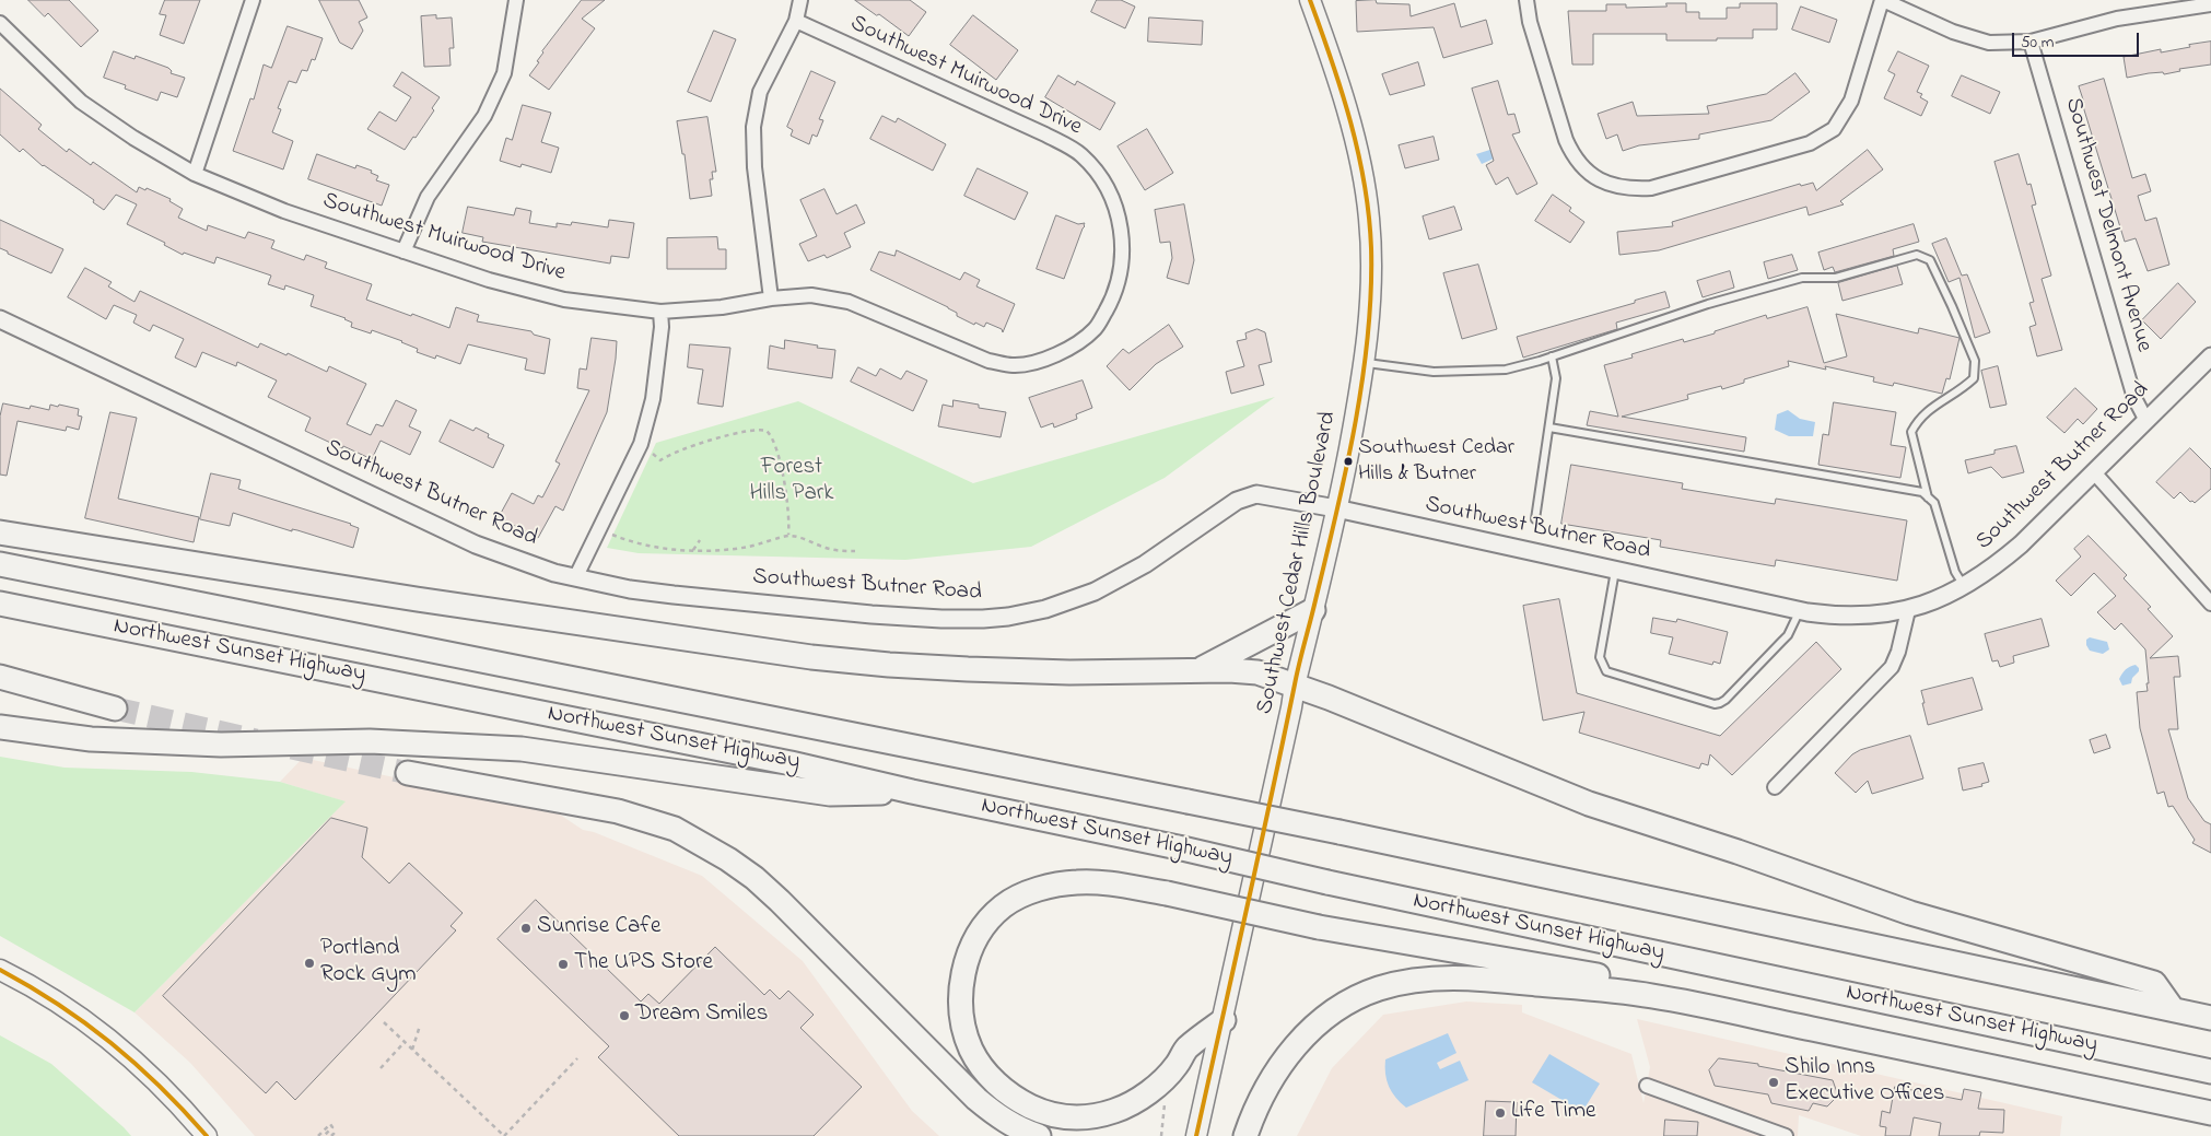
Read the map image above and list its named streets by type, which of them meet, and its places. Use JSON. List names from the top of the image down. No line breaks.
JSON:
{"streets":{"highway":["Northwest Sunset Highway"],"main road":["Southwest Cedar Hills Boulevard"],"street":["Southwest Muirwood Drive","Southwest Delmont Avenue","Southwest Butner Road"]},"crossings":[["Southwest Delmont Avenue","Southwest Butner Road"],["Southwest Butner Road","Southwest Cedar Hills Boulevard"]],"parks":["Forest Hills Park"],"places":["Southwest Cedar Hills & Butner","Sunrise Cafe","Portland Rock Gym","The UPS Store","Dream Smiles","Shilo Inns Executive Offices","Life Time"],"scale_bar":"50 m"}
